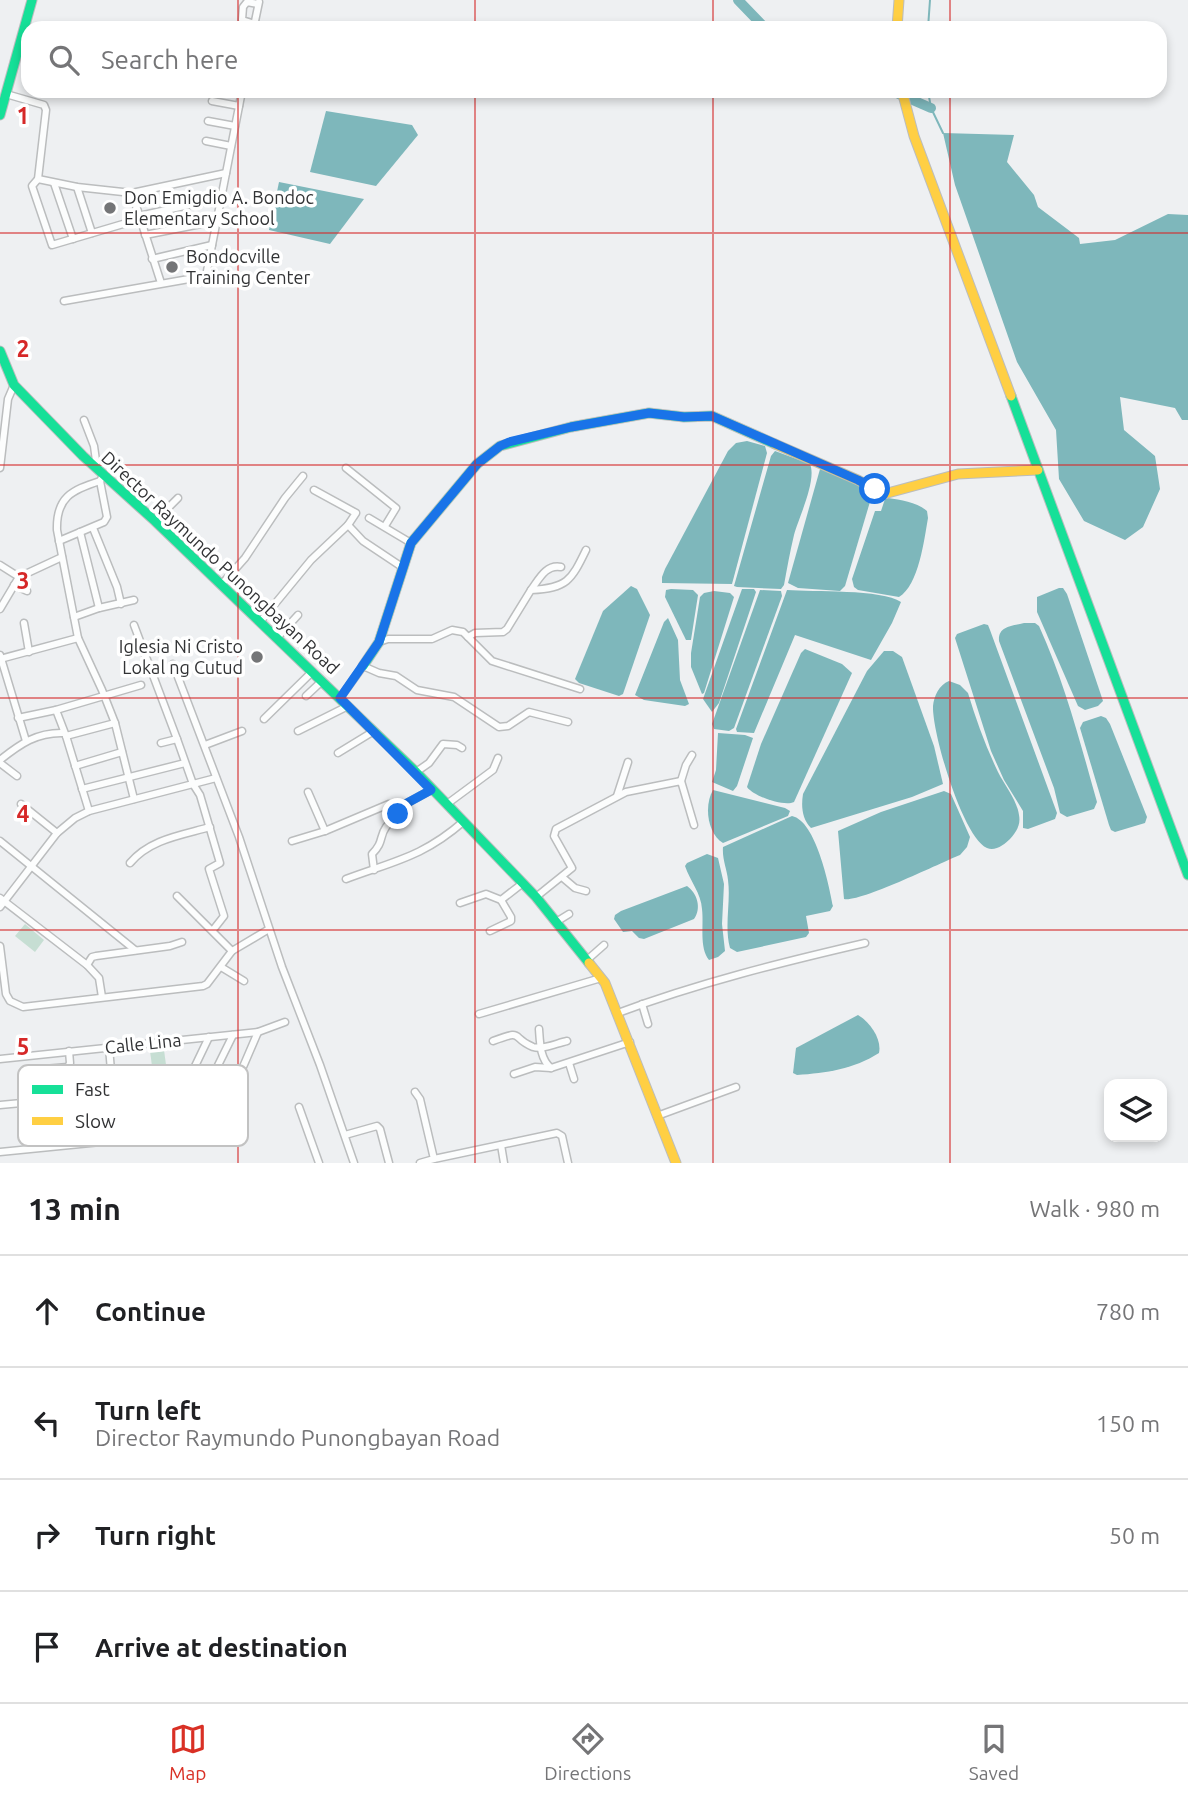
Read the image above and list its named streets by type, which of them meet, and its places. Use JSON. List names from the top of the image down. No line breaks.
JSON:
{"streets":{"street":["Director Raymundo Punongbayan Road","Calle Lina"]},"places":["Don Emigdio A. Bondoc Elementary School","Bondocville Training Center","Iglesia Ni Cristo Lokal ng Cutud"],"legend":["Fast","Slow"],"page":{"search":"Search here","heading":["13 min","Walk · 980 m"],"list":[["Continue","780 m"],["Turn left","Director Raymundo Punongbayan Road","150 m"],["Turn right","50 m"],"Arrive at destination"],"nav":["Map","Directions","Saved"]},"grid":{"rows":["1","2","3","4","5"]}}
